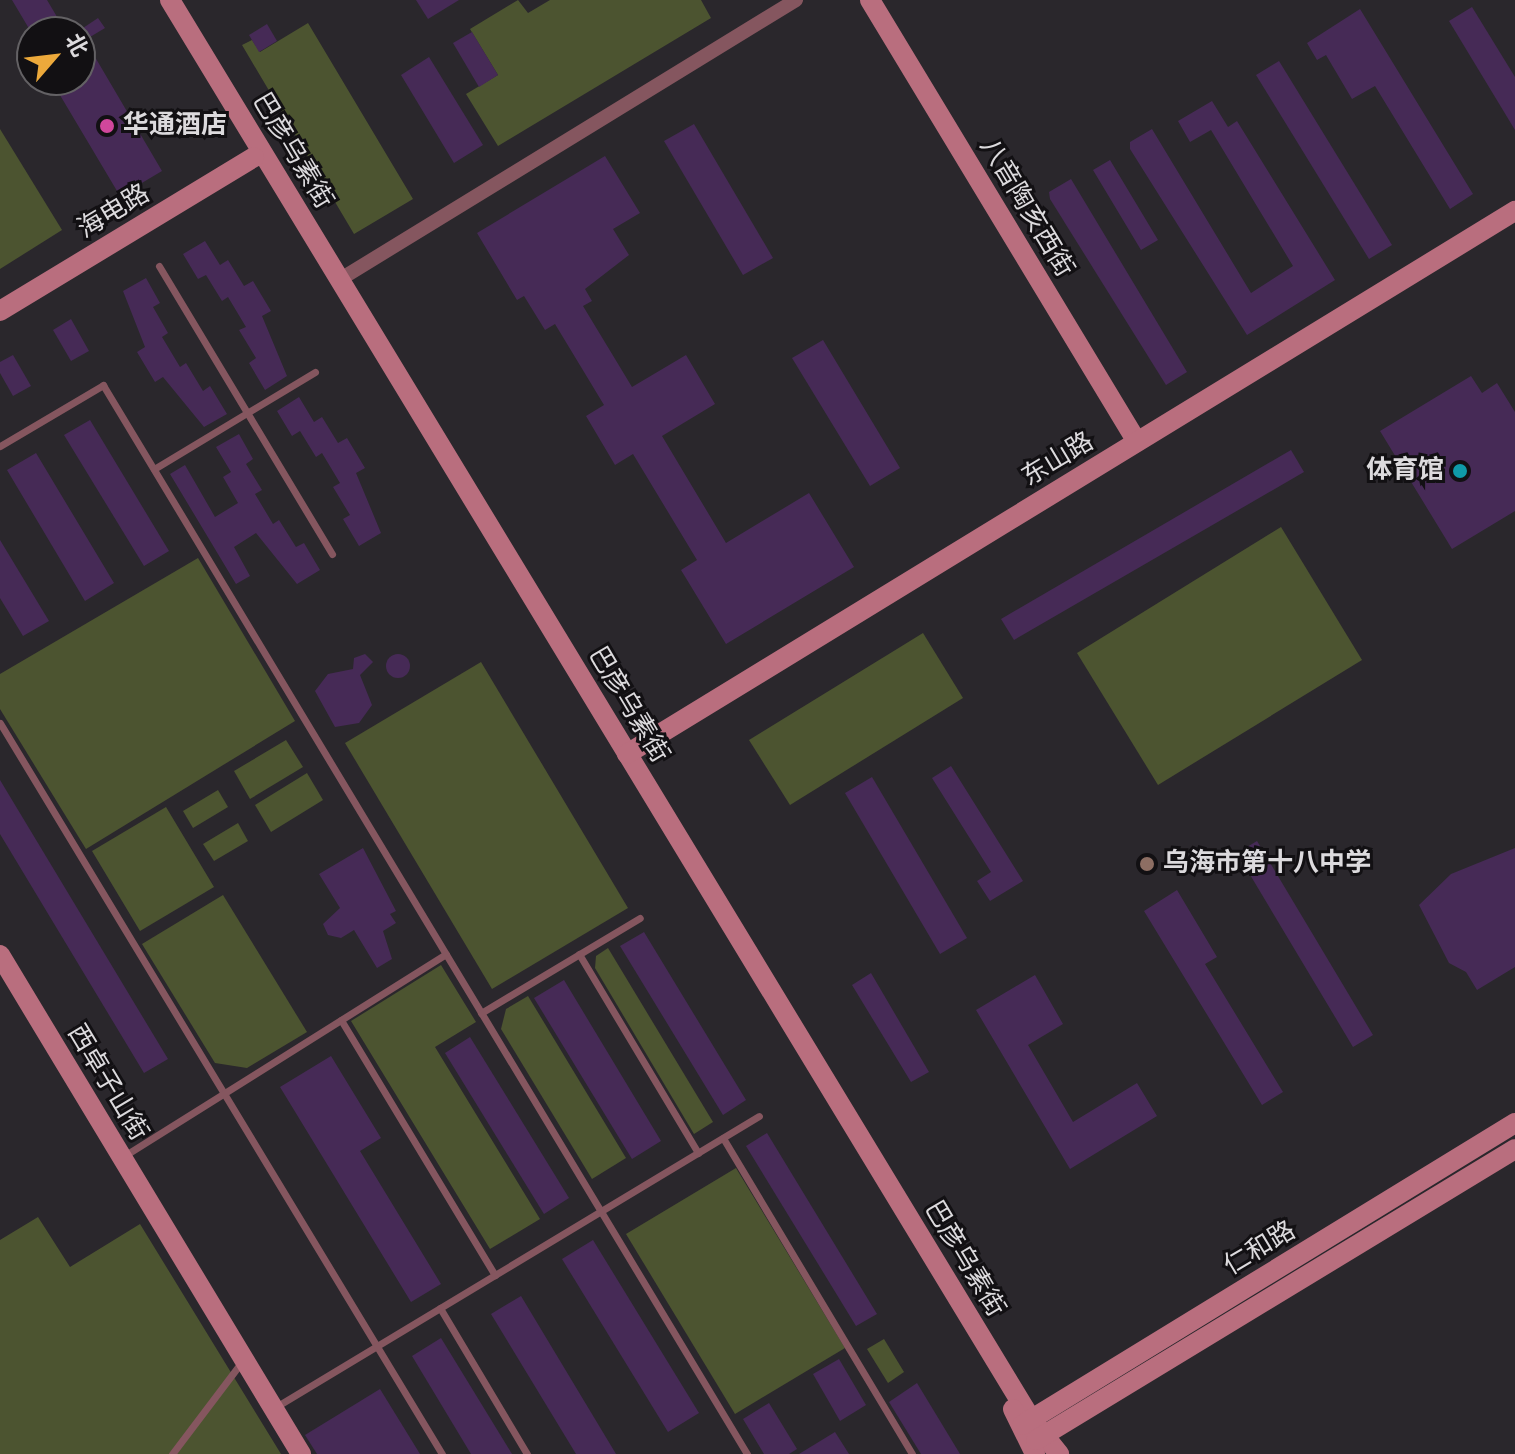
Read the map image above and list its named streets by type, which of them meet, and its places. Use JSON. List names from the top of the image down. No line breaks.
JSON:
{"streets":{"street":["巴彦乌素街","八音陶亥西街","海电路","东山路","西卓子山街","仁和路"]},"crossings":[["巴彦乌素街","海电路"],["巴彦乌素街","东山路"],["巴彦乌素街","仁和路"],["八音陶亥西街","东山路"]],"places":["华通酒店","体育馆","乌海市第十八中学"],"north":"top right"}
